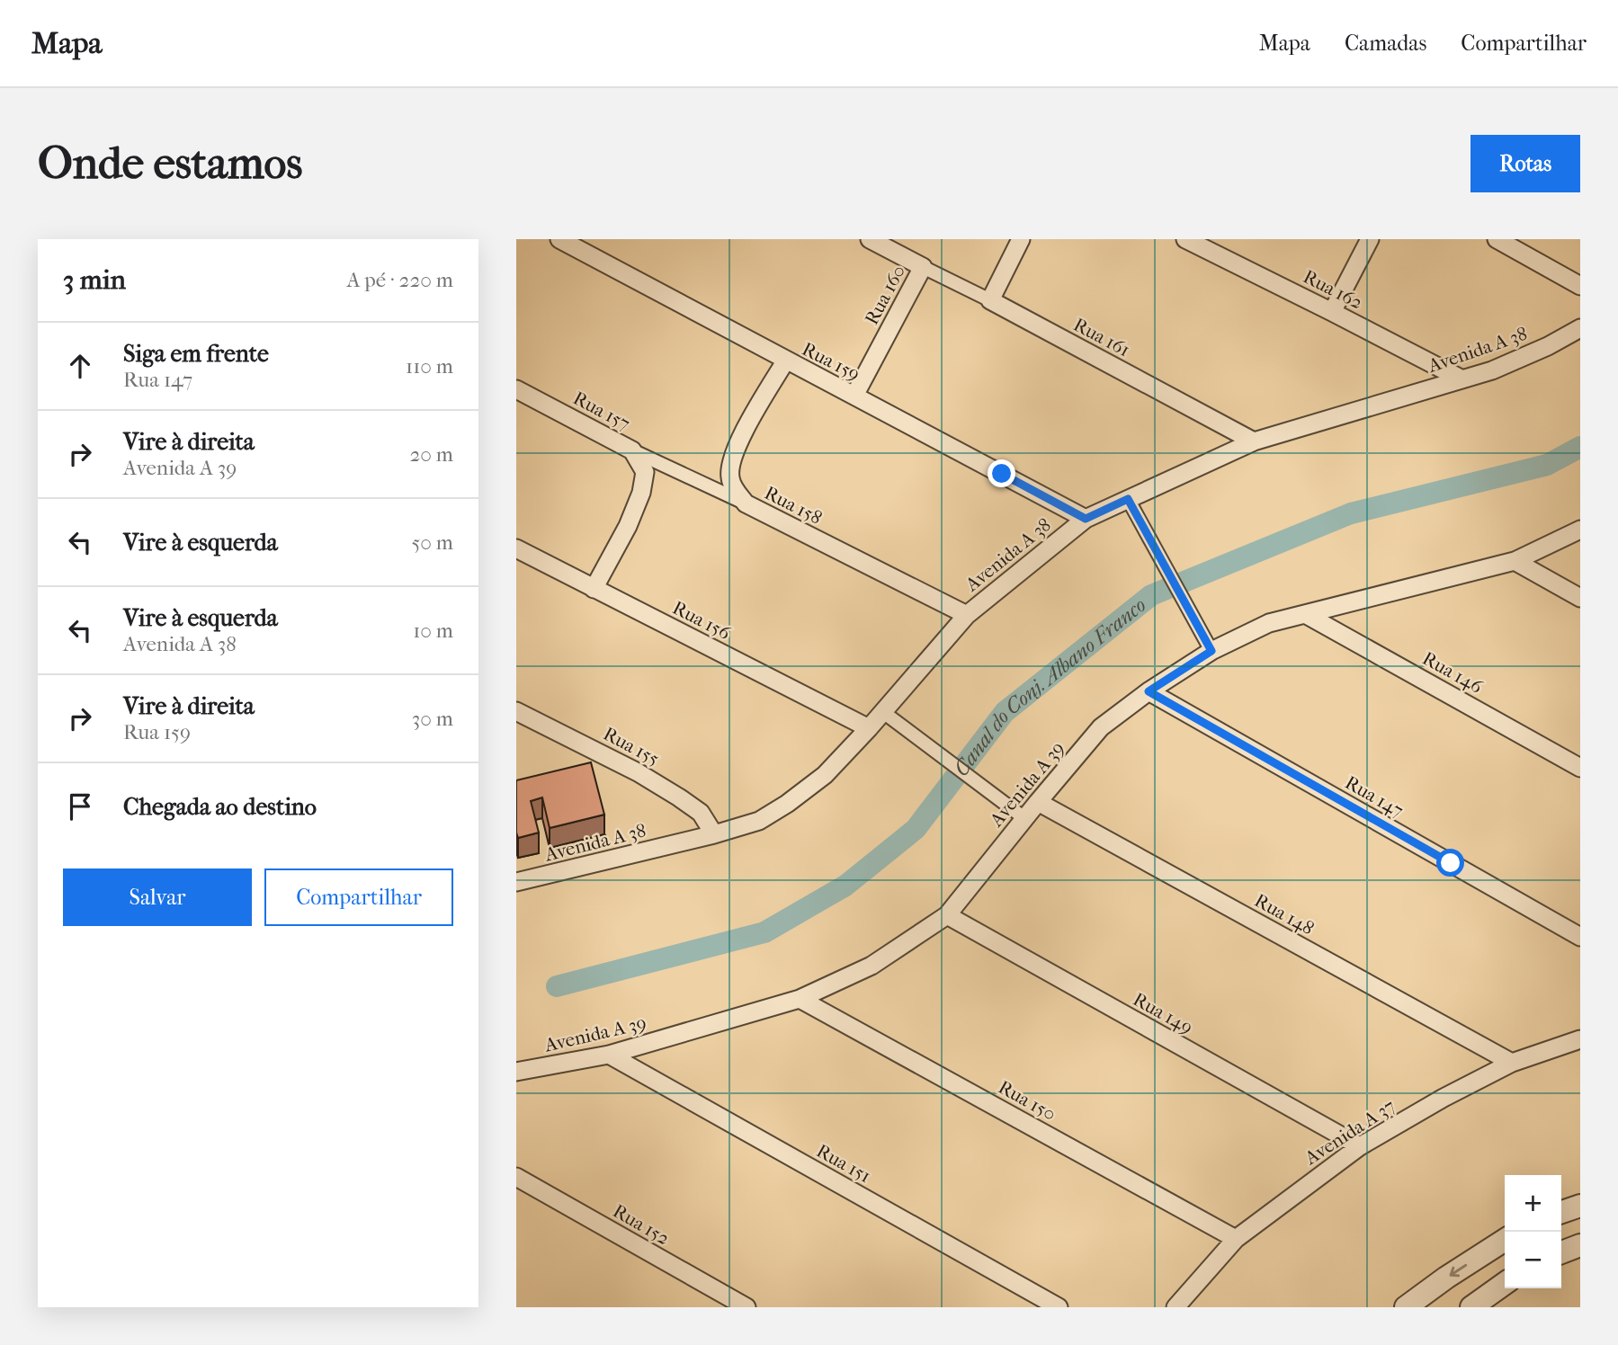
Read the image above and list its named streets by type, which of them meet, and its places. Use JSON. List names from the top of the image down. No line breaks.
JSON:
{"streets":{"street":["Rua 162","Rua 160","Rua 161","Avenida A 38","Rua 159","Rua 157","Rua 158","Rua 156","Rua 146","Rua 155","Avenida A 39","Rua 147","Rua 148","Rua 149","Rua 150","Avenida A 37","Rua 151","Rua 152"]},"crossings":[["Rua 162","Avenida A 38"],["Rua 160","Rua 159"],["Rua 161","Avenida A 38"],["Avenida A 38","Rua 159"],["Avenida A 38","Rua 158"],["Avenida A 38","Rua 156"],["Avenida A 38","Rua 155"],["Rua 159","Rua 158"],["Rua 157","Rua 156"],["Rua 146","Avenida A 39"],["Avenida A 39","Rua 147"],["Avenida A 39","Rua 148"],["Avenida A 39","Rua 149"],["Avenida A 39","Rua 150"],["Avenida A 39","Rua 151"],["Rua 148","Avenida A 37"],["Rua 149","Avenida A 37"],["Rua 150","Avenida A 37"]],"water":["Canal do Conj. Albano Franco"],"page":{"header":"Mapa","nav":["Mapa","Camadas","Compartilhar"],"buttons":["Rotas",["Salvar","Compartilhar"]],"title":"Onde estamos","heading":["3 min","A pé · 220 m"],"list":[["Siga em frente","Rua 147","110 m"],["Vire à direita","Avenida A 39","20 m"],["Vire à esquerda","50 m"],["Vire à esquerda","Avenida A 38","10 m"],["Vire à direita","Rua 159","30 m"],"Chegada ao destino"],"map_buttons":["+","−"]}}
